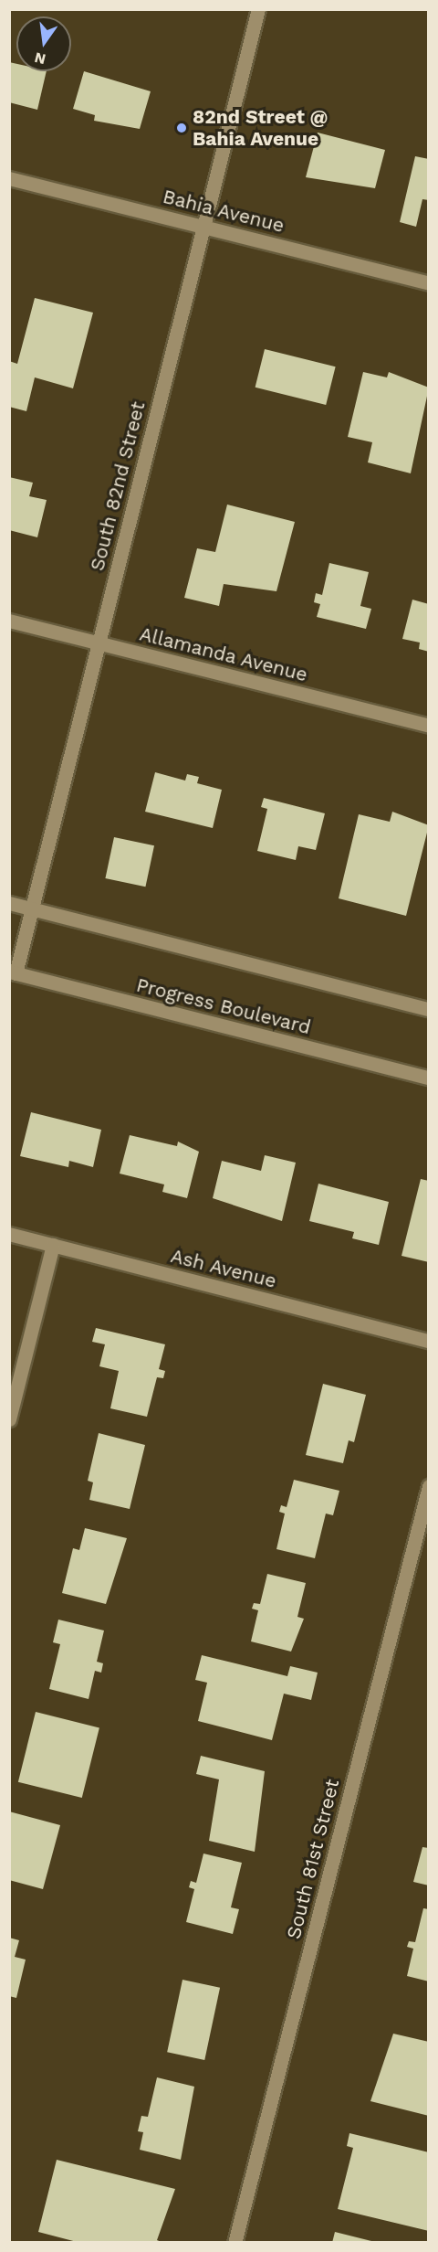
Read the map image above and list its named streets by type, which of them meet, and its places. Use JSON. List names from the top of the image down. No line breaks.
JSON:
{"streets":{"street":["Bahia Avenue","South 82nd Street","Allamanda Avenue","Progress Boulevard","Ash Avenue","South 81st Street"]},"crossings":[["Bahia Avenue","South 82nd Street"],["South 82nd Street","Allamanda Avenue"],["South 82nd Street","Progress Boulevard"]],"places":["82nd Street @ Bahia Avenue"],"north":"bottom"}
